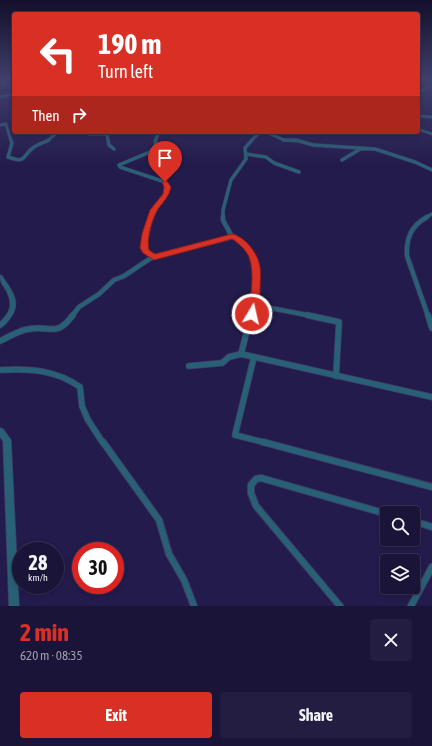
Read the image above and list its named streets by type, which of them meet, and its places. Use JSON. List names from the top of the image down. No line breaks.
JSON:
{"page":{"turn":["190 m","Turn left"],"then":"Then","speed":"28 km/h","limit":"30","heading":["2 min","620 m · 08:35"],"buttons":["Exit","Share"]}}
